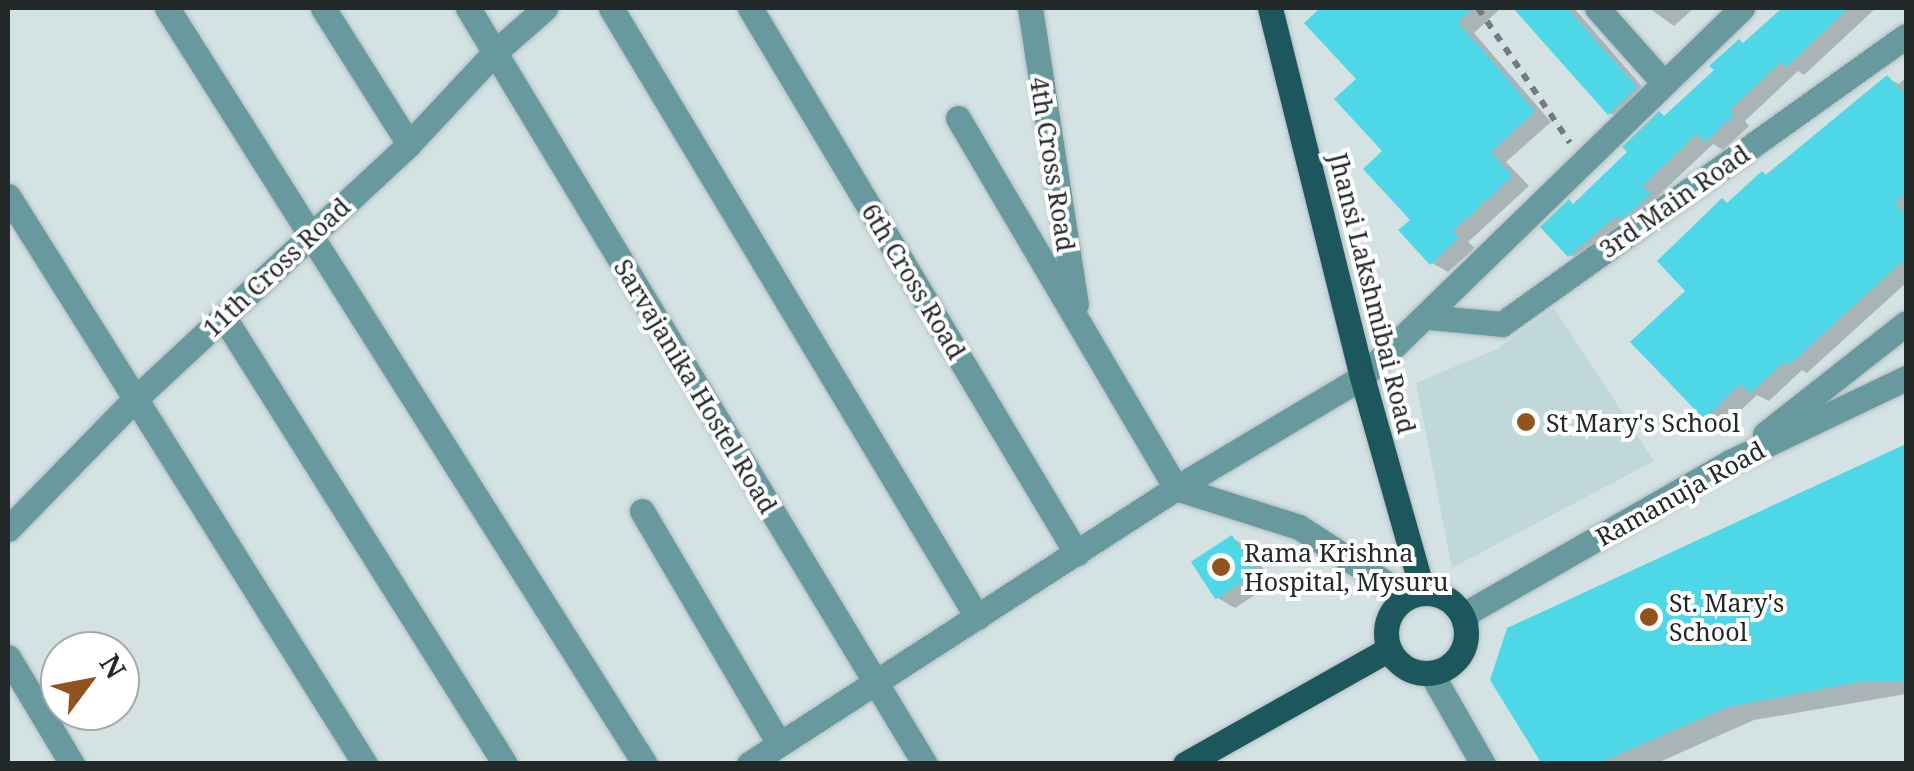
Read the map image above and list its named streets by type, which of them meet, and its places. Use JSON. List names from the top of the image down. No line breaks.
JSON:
{"streets":{"main road":["Jhansi Lakshmibai Road"],"street":["4th Cross Road","3rd Main Road","11th Cross Road","6th Cross Road","Sarvajanika Hostel Road","Ramanuja Road"]},"crossings":[["11th Cross Road","Sarvajanika Hostel Road"],["Jhansi Lakshmibai Road","Ramanuja Road"]],"places":["St Mary's School","Rama Krishna Hospital, Mysuru","St. Mary's School"],"north":"top right"}
